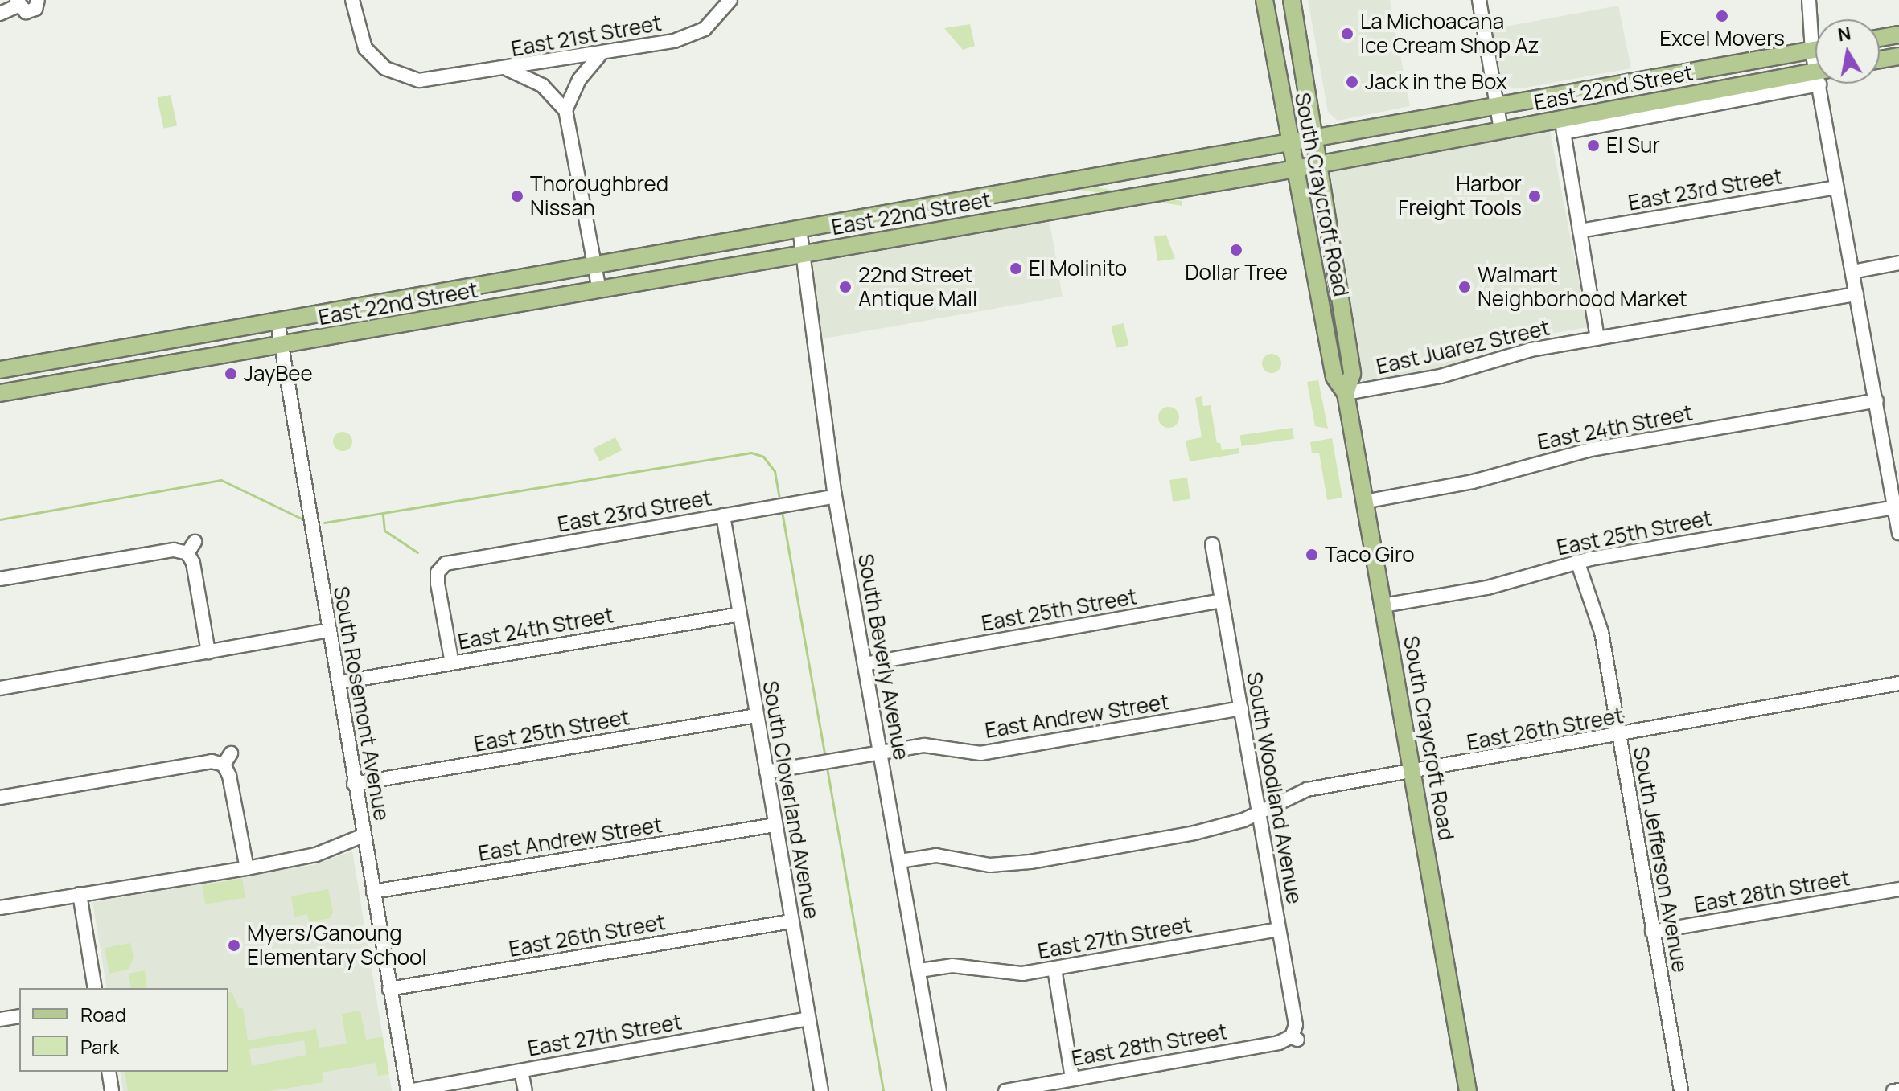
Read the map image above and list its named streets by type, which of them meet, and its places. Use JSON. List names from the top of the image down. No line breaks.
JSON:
{"streets":{"main road":["East 22nd Street","South Craycroft Road"],"street":["East 21st Street","East 23rd Street","East Juarez Street","East 24th Street","East 25th Street","South Beverly Avenue","South Rosemont Avenue","East Andrew Street","East 26th Street","South Woodland Avenue","South Cloverland Avenue","South Jefferson Avenue","East 28th Street","East 27th Street"]},"crossings":[["East 22nd Street","South Craycroft Road"],["East 22nd Street","South Beverly Avenue"],["East 22nd Street","South Rosemont Avenue"],["East 23rd Street","East 24th Street"],["East 23rd Street","South Beverly Avenue"],["East 23rd Street","South Cloverland Avenue"],["South Craycroft Road","East Juarez Street"],["South Craycroft Road","East 24th Street"],["South Craycroft Road","East 25th Street"],["South Craycroft Road","East 26th Street"],["East 24th Street","South Rosemont Avenue"],["East 24th Street","South Cloverland Avenue"],["East 25th Street","South Beverly Avenue"],["East 25th Street","South Rosemont Avenue"],["East 25th Street","South Woodland Avenue"],["East 25th Street","South Cloverland Avenue"],["East 25th Street","South Jefferson Avenue"],["South Beverly Avenue","East Andrew Street"],["South Beverly Avenue","East 26th Street"],["South Beverly Avenue","East 27th Street"],["South Rosemont Avenue","East Andrew Street"],["South Rosemont Avenue","East 26th Street"],["South Rosemont Avenue","East 27th Street"],["East Andrew Street","South Woodland Avenue"],["East Andrew Street","South Cloverland Avenue"],["East 26th Street","South Woodland Avenue"],["East 26th Street","South Cloverland Avenue"],["East 26th Street","South Jefferson Avenue"],["South Woodland Avenue","East 28th Street"],["South Woodland Avenue","East 27th Street"],["South Cloverland Avenue","East 27th Street"],["South Jefferson Avenue","East 28th Street"]],"places":["Excel Movers","La Michoacana Ice Cream Shop Az","Jack in the Box","El Sur","Thoroughbred Nissan","Harbor Freight Tools","Dollar Tree","El Molinito","22nd Street Antique Mall","Walmart Neighborhood Market","JayBee","Taco Giro","Myers/Ganoung Elementary School"],"legend":["Road","Park"],"north":"top"}
